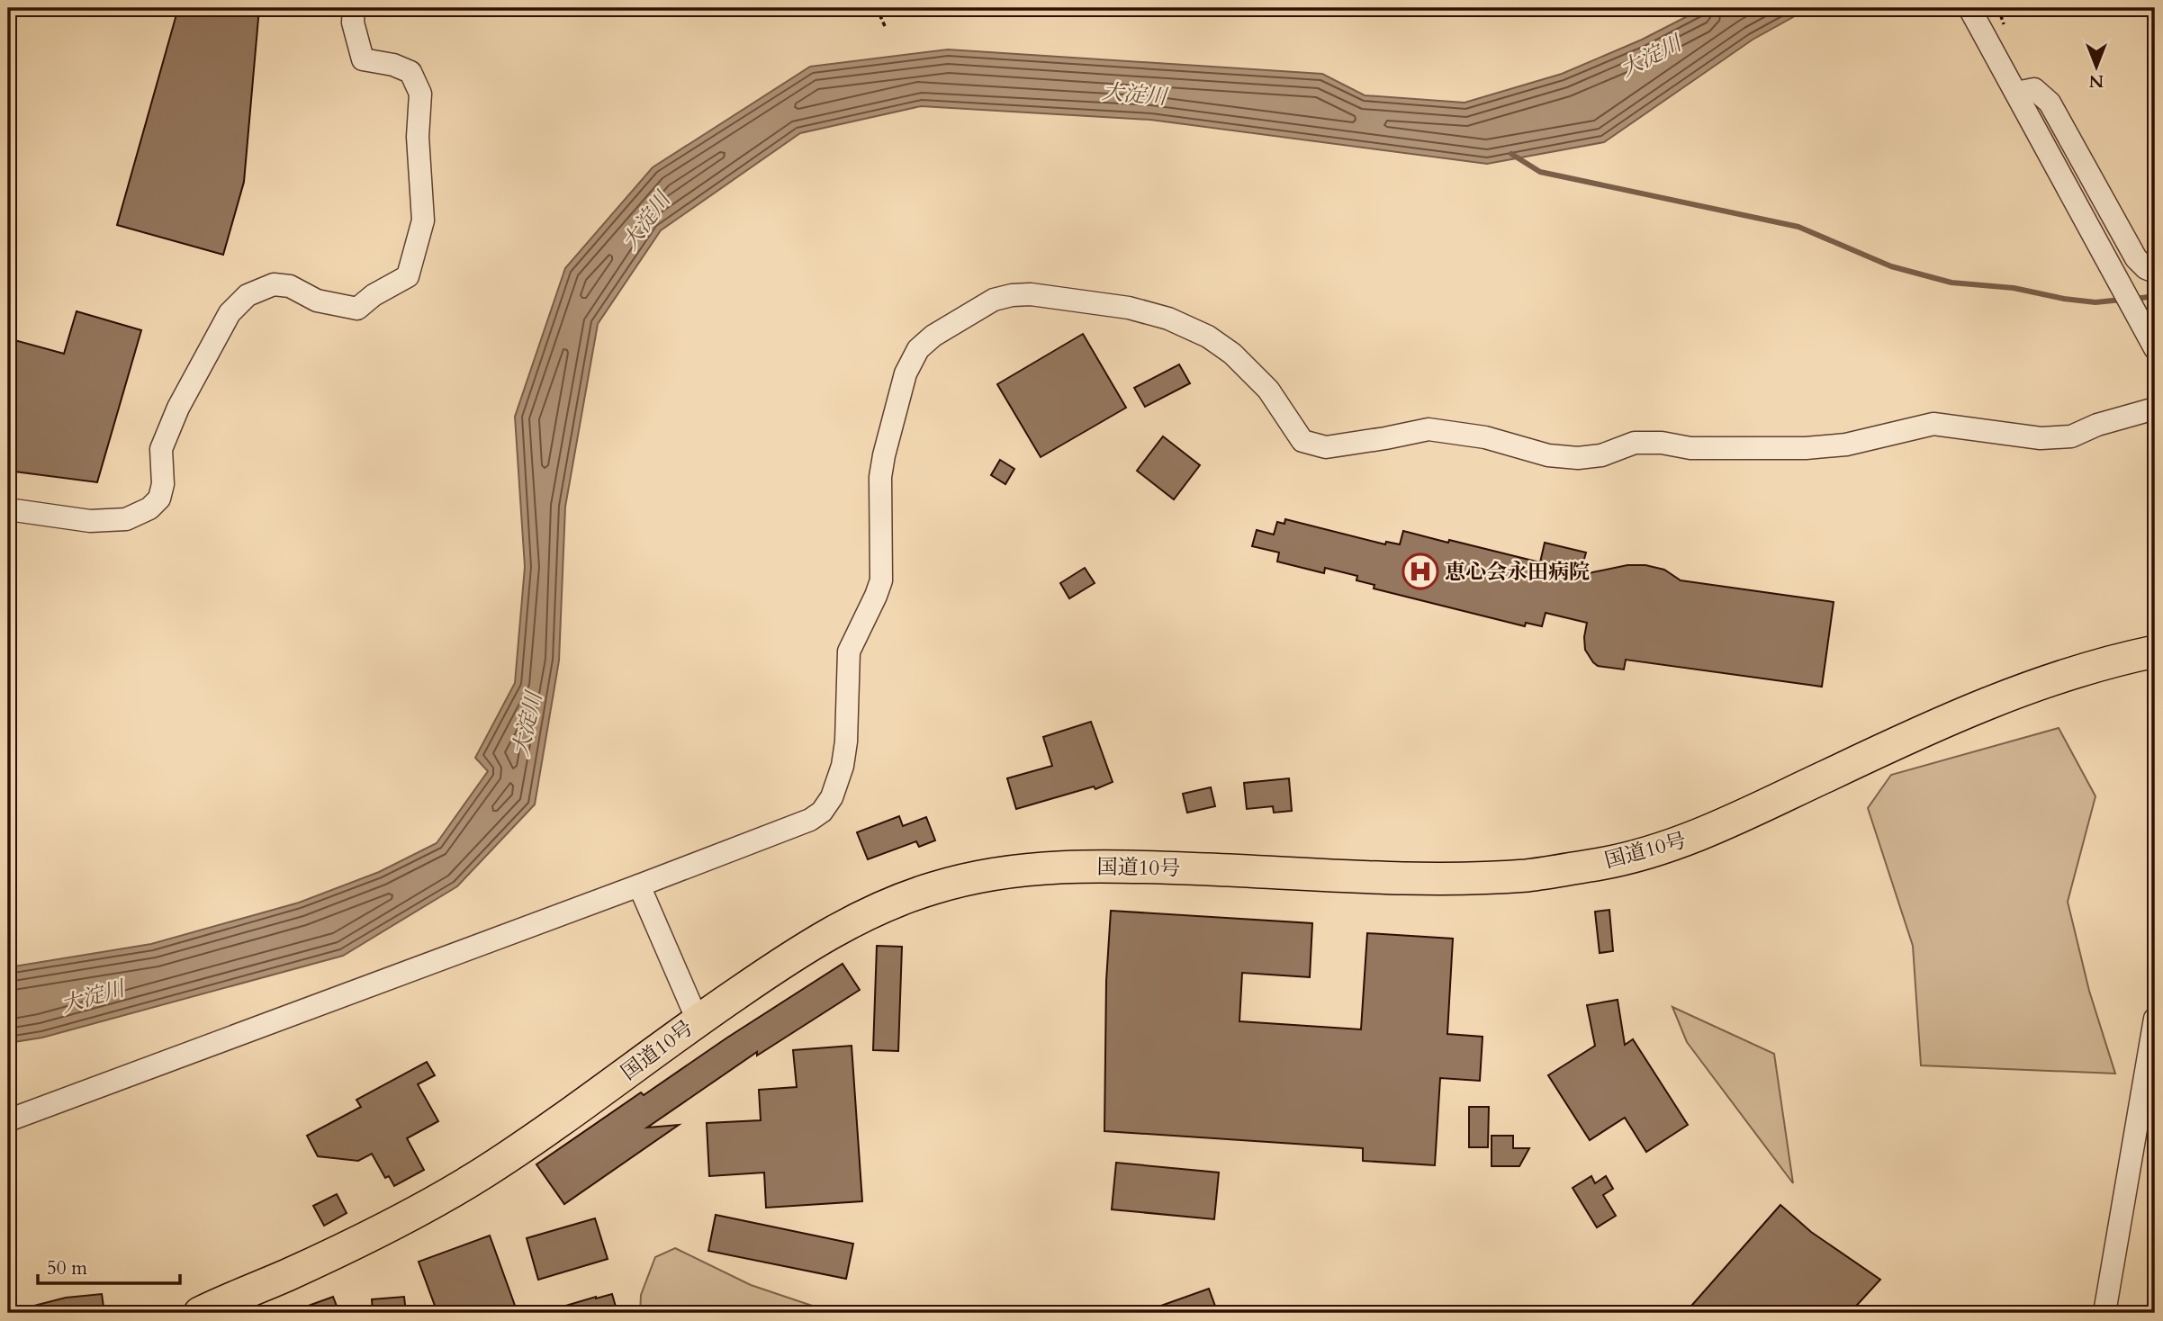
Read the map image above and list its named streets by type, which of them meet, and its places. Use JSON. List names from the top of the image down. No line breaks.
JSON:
{"streets":{"highway":["国道10号"]},"water":["大淀川"],"places":{"hospital":["恵心会永田病院"]},"scale_bar":"50 m","north":"bottom"}
